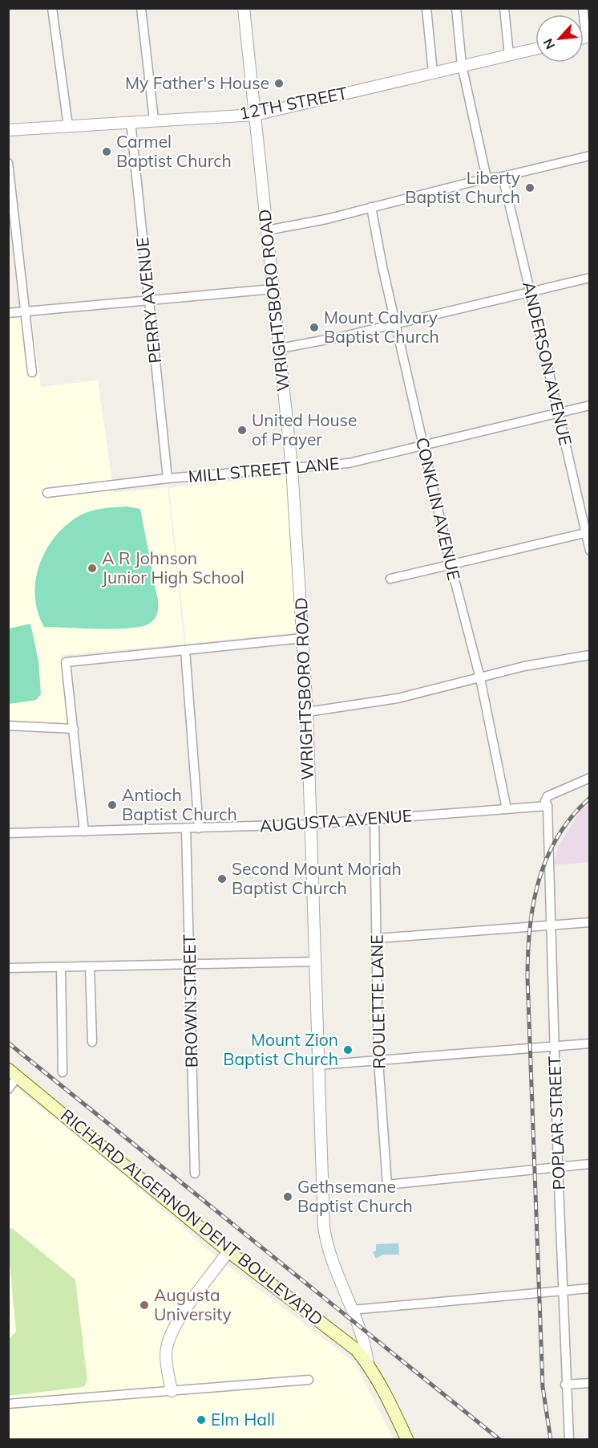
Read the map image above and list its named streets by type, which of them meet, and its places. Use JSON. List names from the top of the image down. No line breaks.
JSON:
{"streets":{"main road":["WRIGHTSBORO ROAD","RICHARD ALGERNON DENT BOULEVARD"],"street":["12TH STREET","PERRY AVENUE","ANDERSON AVENUE","MILL STREET LANE","CONKLIN AVENUE","AUGUSTA AVENUE","BROWN STREET","ROULETTE LANE","POPLAR STREET"]},"crossings":[["12TH STREET","PERRY AVENUE"],["12TH STREET","WRIGHTSBORO ROAD"],["PERRY AVENUE","MILL STREET LANE"],["WRIGHTSBORO ROAD","MILL STREET LANE"],["WRIGHTSBORO ROAD","AUGUSTA AVENUE"],["WRIGHTSBORO ROAD","RICHARD ALGERNON DENT BOULEVARD"],["ANDERSON AVENUE","MILL STREET LANE"],["MILL STREET LANE","CONKLIN AVENUE"],["CONKLIN AVENUE","AUGUSTA AVENUE"],["AUGUSTA AVENUE","BROWN STREET"],["AUGUSTA AVENUE","ROULETTE LANE"],["AUGUSTA AVENUE","POPLAR STREET"],["ROULETTE LANE","POPLAR STREET"]],"places":["My Father's House","Carmel Baptist Church","Liberty Baptist Church","Mount Calvary Baptist Church","United House of Prayer","A R Johnson Junior High School","Antioch Baptist Church","Second Mount Moriah Baptist Church","Mount Zion Baptist Church","Gethsemane Baptist Church","Augusta University","Elm Hall"],"north":"bottom left"}
